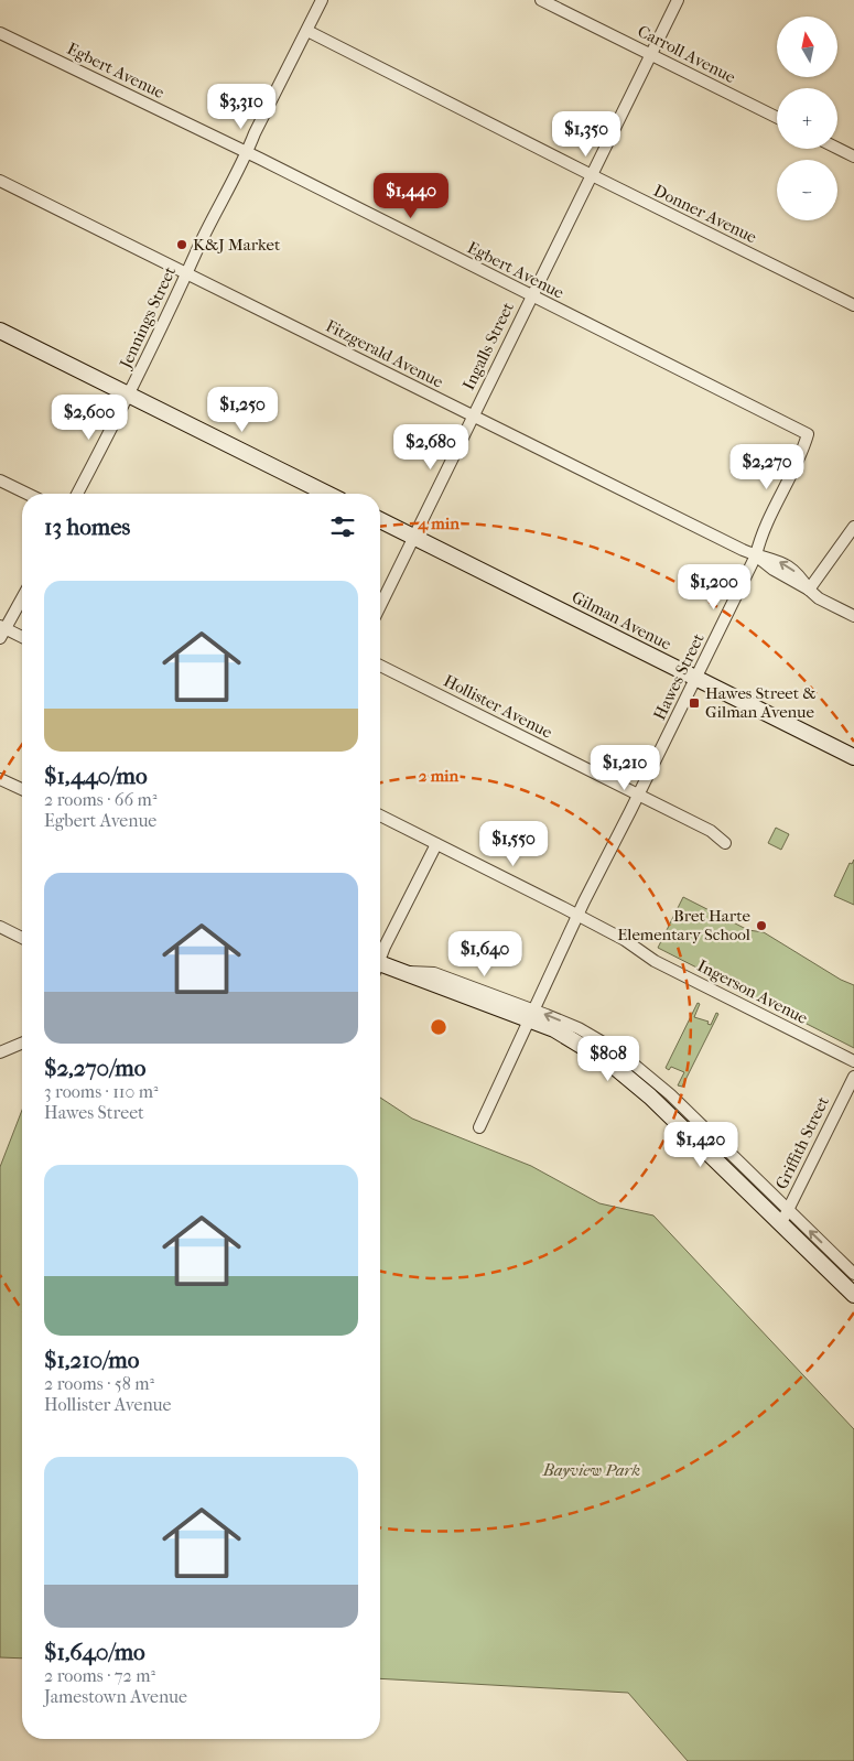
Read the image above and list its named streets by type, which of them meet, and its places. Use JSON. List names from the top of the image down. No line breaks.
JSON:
{"streets":{"street":["Carroll Avenue","Egbert Avenue","Donner Avenue","Jennings Street","Ingalls Street","Fitzgerald Avenue","Gilman Avenue","Hawes Street","Hollister Avenue","Ingerson Avenue","Griffith Street"]},"crossings":[["Carroll Avenue","Ingalls Street"],["Egbert Avenue","Jennings Street"],["Egbert Avenue","Ingalls Street"],["Egbert Avenue","Hawes Street"],["Donner Avenue","Jennings Street"],["Donner Avenue","Ingalls Street"],["Jennings Street","Fitzgerald Avenue"],["Ingalls Street","Fitzgerald Avenue"],["Ingalls Street","Gilman Avenue"],["Fitzgerald Avenue","Hawes Street"],["Gilman Avenue","Hawes Street"],["Hawes Street","Hollister Avenue"],["Hawes Street","Ingerson Avenue"]],"parks":["Bayview Park"],"places":{"other":["K&J Market","Bret Harte Elementary School"],"transit":["Hawes Street & Gilman Avenue"]},"north":"top","page":{"map_buttons":["+","−"],"price":["$3,310","$1,350","$1,440","$1,250","$2,600","$2,680","$2,270","$1,200","$1,210","$1,550","$1,640","$808","$1,420"],"heading":"13 homes","list":[{"name":"$1,440/mo","note":"2 rooms · 66 m² · Egbert Avenue"},{"name":"$2,270/mo","note":"3 rooms · 110 m² · Hawes Street"},{"name":"$1,210/mo","note":"2 rooms · 58 m² · Hollister Avenue"},{"name":"$1,640/mo","note":"2 rooms · 72 m² · Jamestown Avenue"}]},"rings":["4 min","2 min"]}
